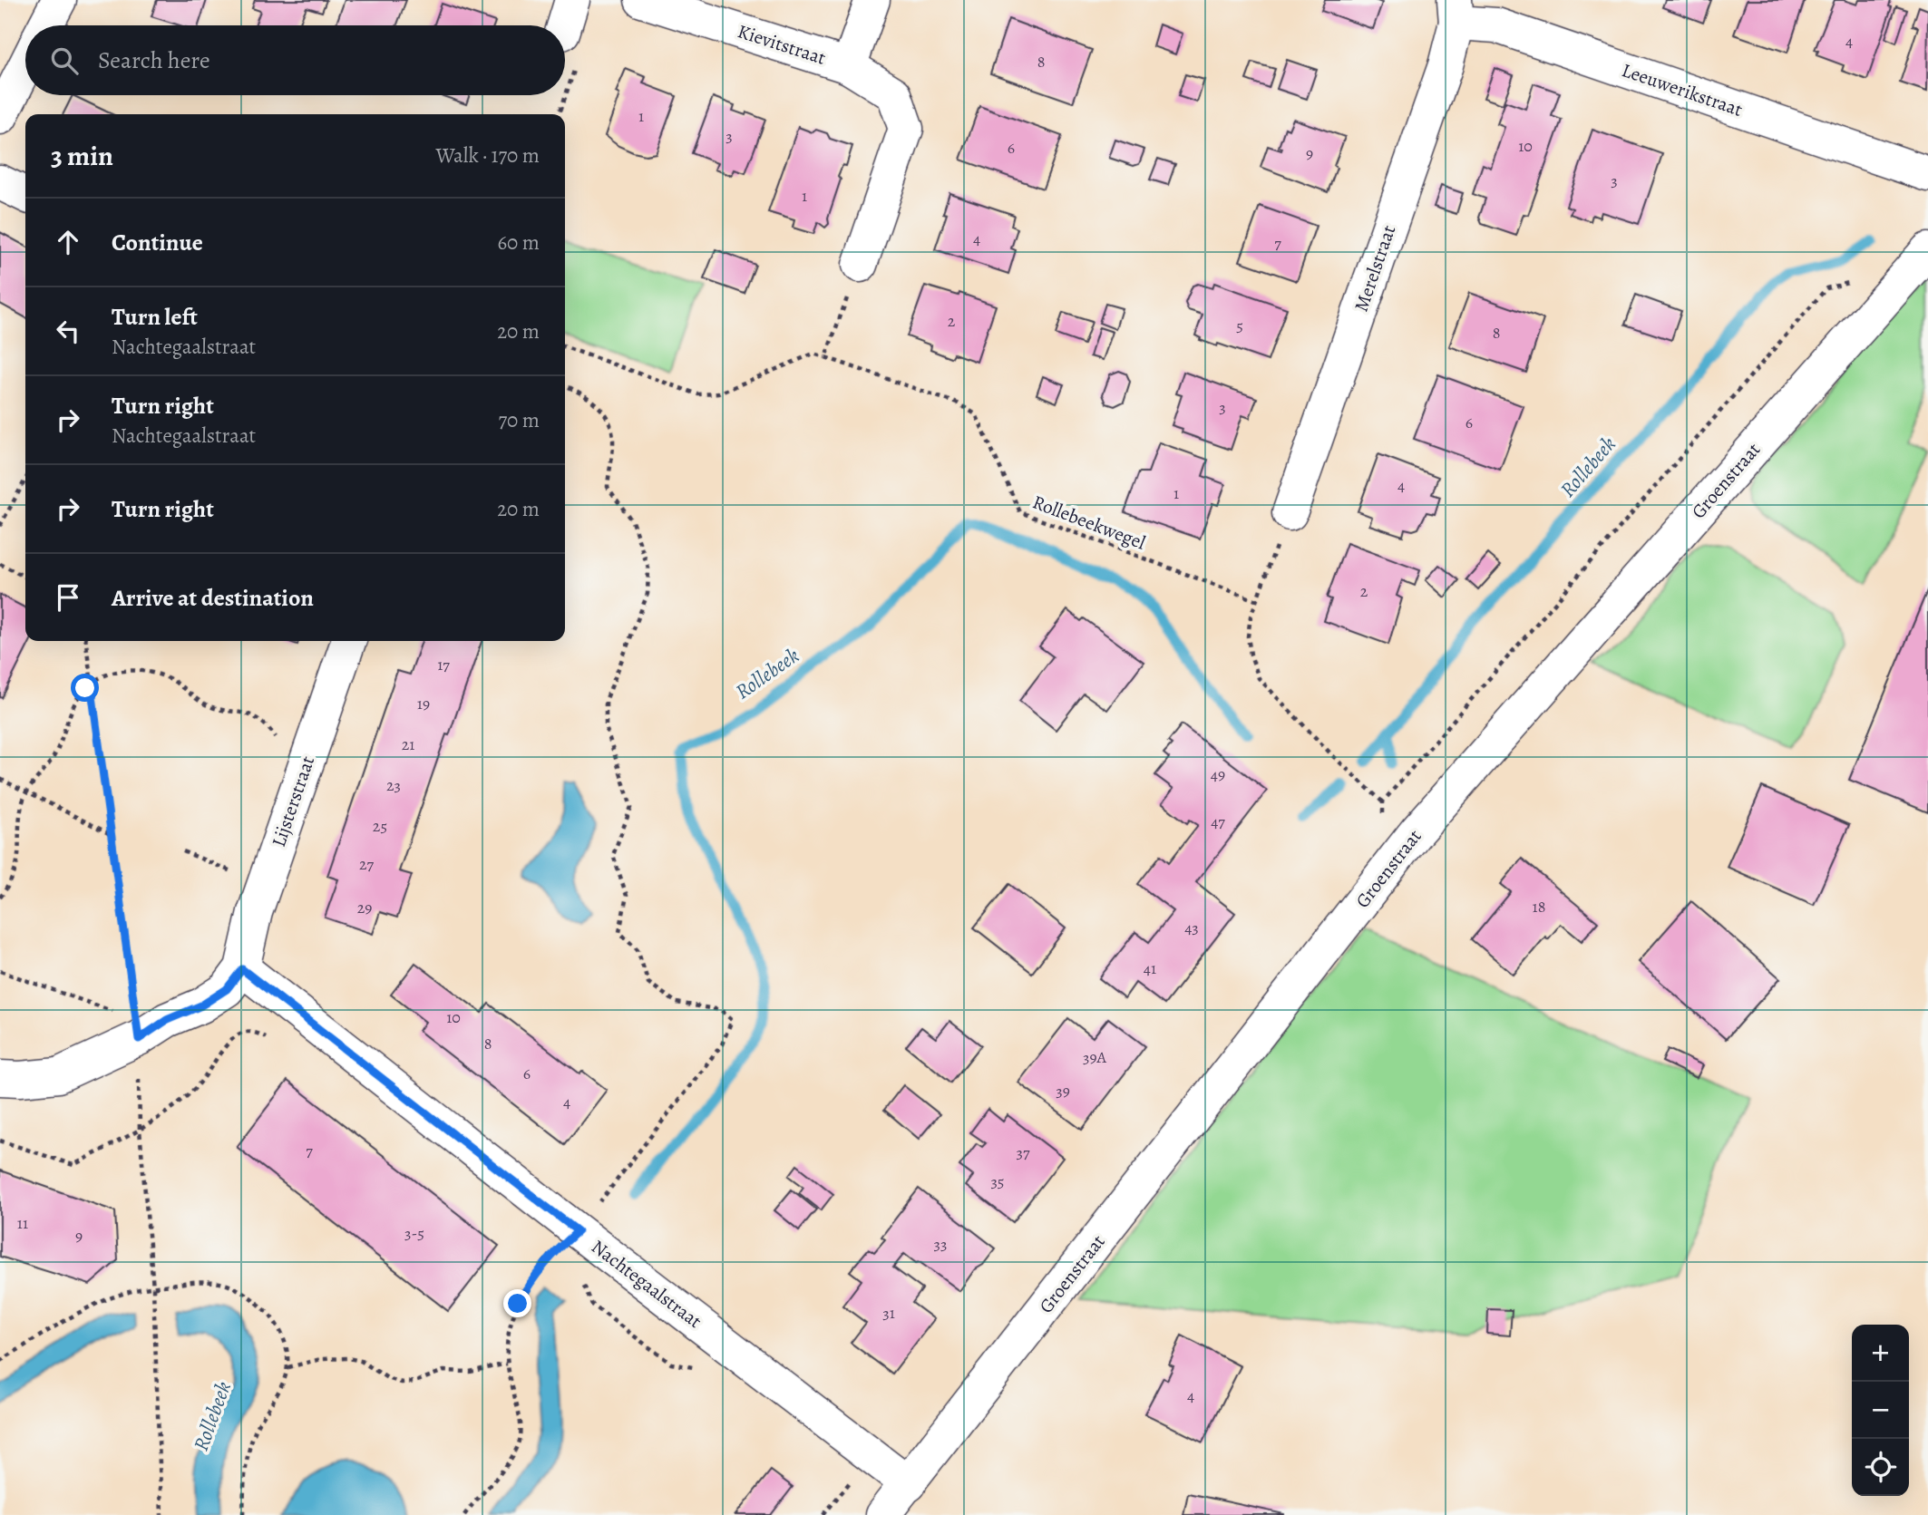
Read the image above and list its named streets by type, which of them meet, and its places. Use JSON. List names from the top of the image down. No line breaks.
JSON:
{"streets":{"street":["Kievitstraat","Leeuwerikstraat","Merelstraat","Groenstraat","Lijsterstraat","Nachtegaalstraat"],"path":["Rollebeekwegel"]},"crossings":[["Leeuwerikstraat","Merelstraat"],["Groenstraat","Nachtegaalstraat"],["Lijsterstraat","Nachtegaalstraat"]],"water":["Rollebeek"],"house_numbers":["4","8","1","3","10","6","9","3","1","4","7","2","5","8","3","6","4","1","2","17","19","21","49","23","47","25","27","18","29","43","41","10","8","39A","6","39","4","7","37","35","11","3-5","9","33","31","4"],"page":{"search":"Search here","heading":["3 min","Walk · 170 m"],"list":[["Continue","60 m"],["Turn left","Nachtegaalstraat","20 m"],["Turn right","Nachtegaalstraat","70 m"],["Turn right","20 m"],"Arrive at destination"],"map_buttons":["+","−"]}}
